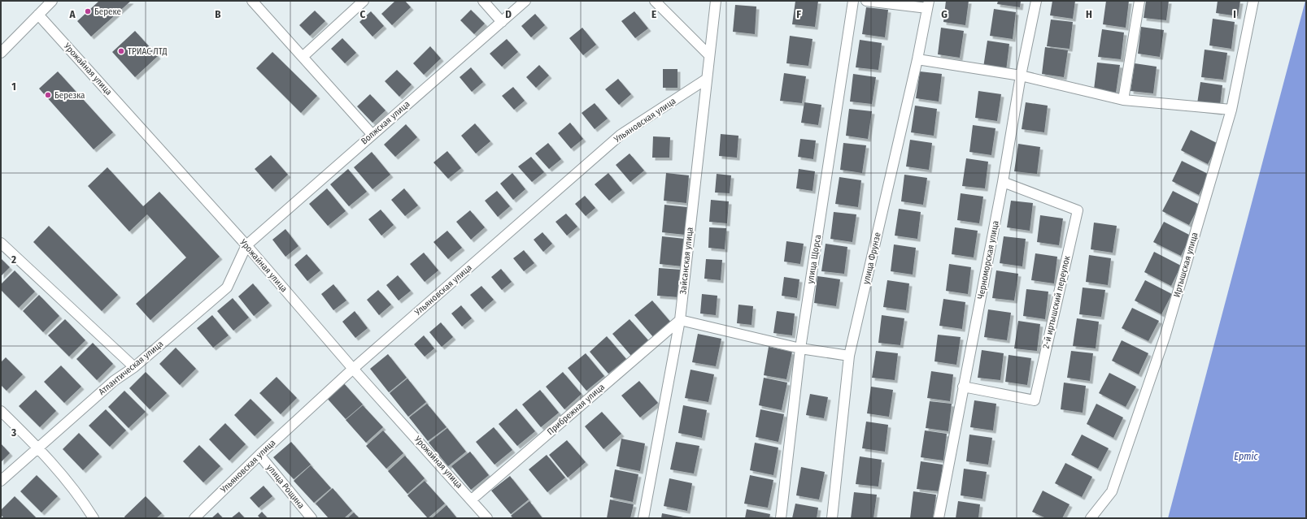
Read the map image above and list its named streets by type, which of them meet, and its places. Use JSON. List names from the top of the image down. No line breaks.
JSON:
{"streets":{"street":["Урожайная улица","Ульяновская улица","Волжская улица","улица Фрунзе","улица Щорса","Черноморская улица","Зайсанская улица","Иртышская улица","2-й иртышский переулок","Атлантическая улица","Прибрежная улица","улица Рощина"]},"crossings":[["Урожайная улица","Ульяновская улица"],["Урожайная улица","Волжская улица"],["Урожайная улица","Атлантическая улица"],["Урожайная улица","Прибрежная улица"],["Ульяновская улица","Зайсанская улица"],["Ульяновская улица","улица Рощина"],["Волжская улица","Атлантическая улица"],["Черноморская улица","2-й иртышский переулок"],["Зайсанская улица","Прибрежная улица"]],"water":["Ертіс"],"places":["Береке","ТРИАС ЛТД","Березка"],"grid":{"columns":["A","B","C","D","E","F","G","H","I"],"rows":["1","2","3"]}}
